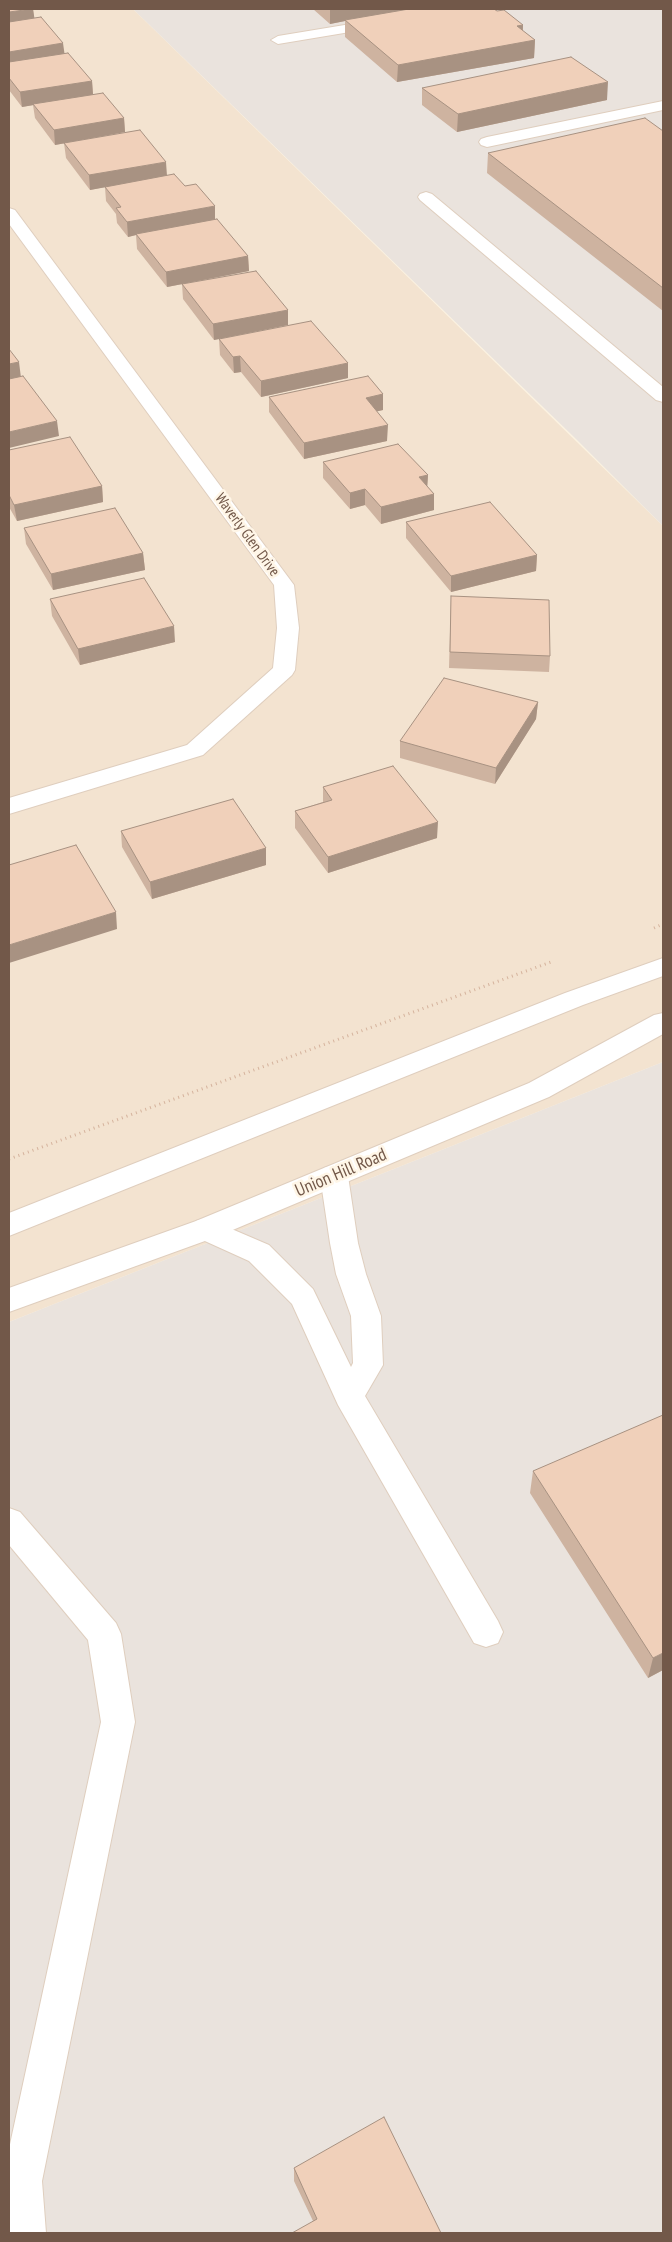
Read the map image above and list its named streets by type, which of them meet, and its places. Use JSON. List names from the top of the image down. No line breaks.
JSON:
{"streets":{"street":["Waverly Glen Drive","Union Hill Road"]}}
